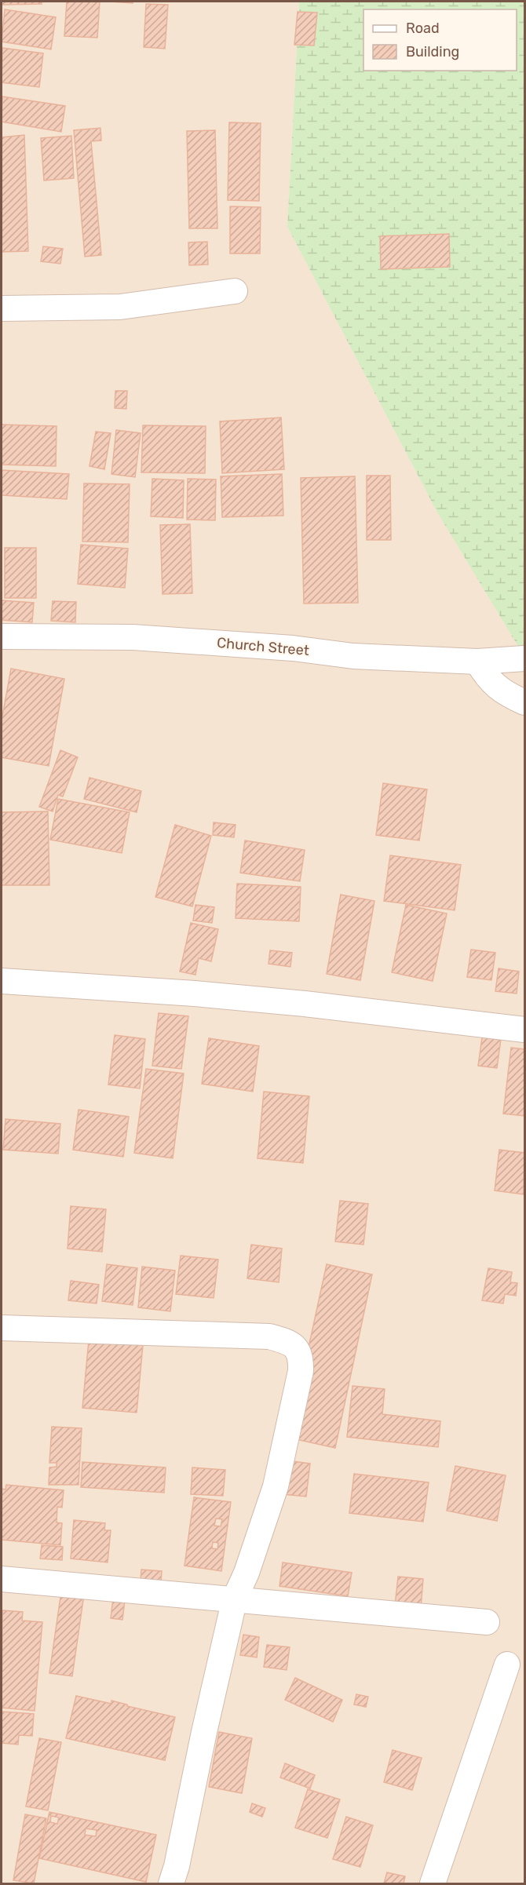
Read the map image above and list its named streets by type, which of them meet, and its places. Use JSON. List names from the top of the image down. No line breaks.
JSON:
{"streets":{"street":["Church Street"]},"legend":["Road","Building"]}
